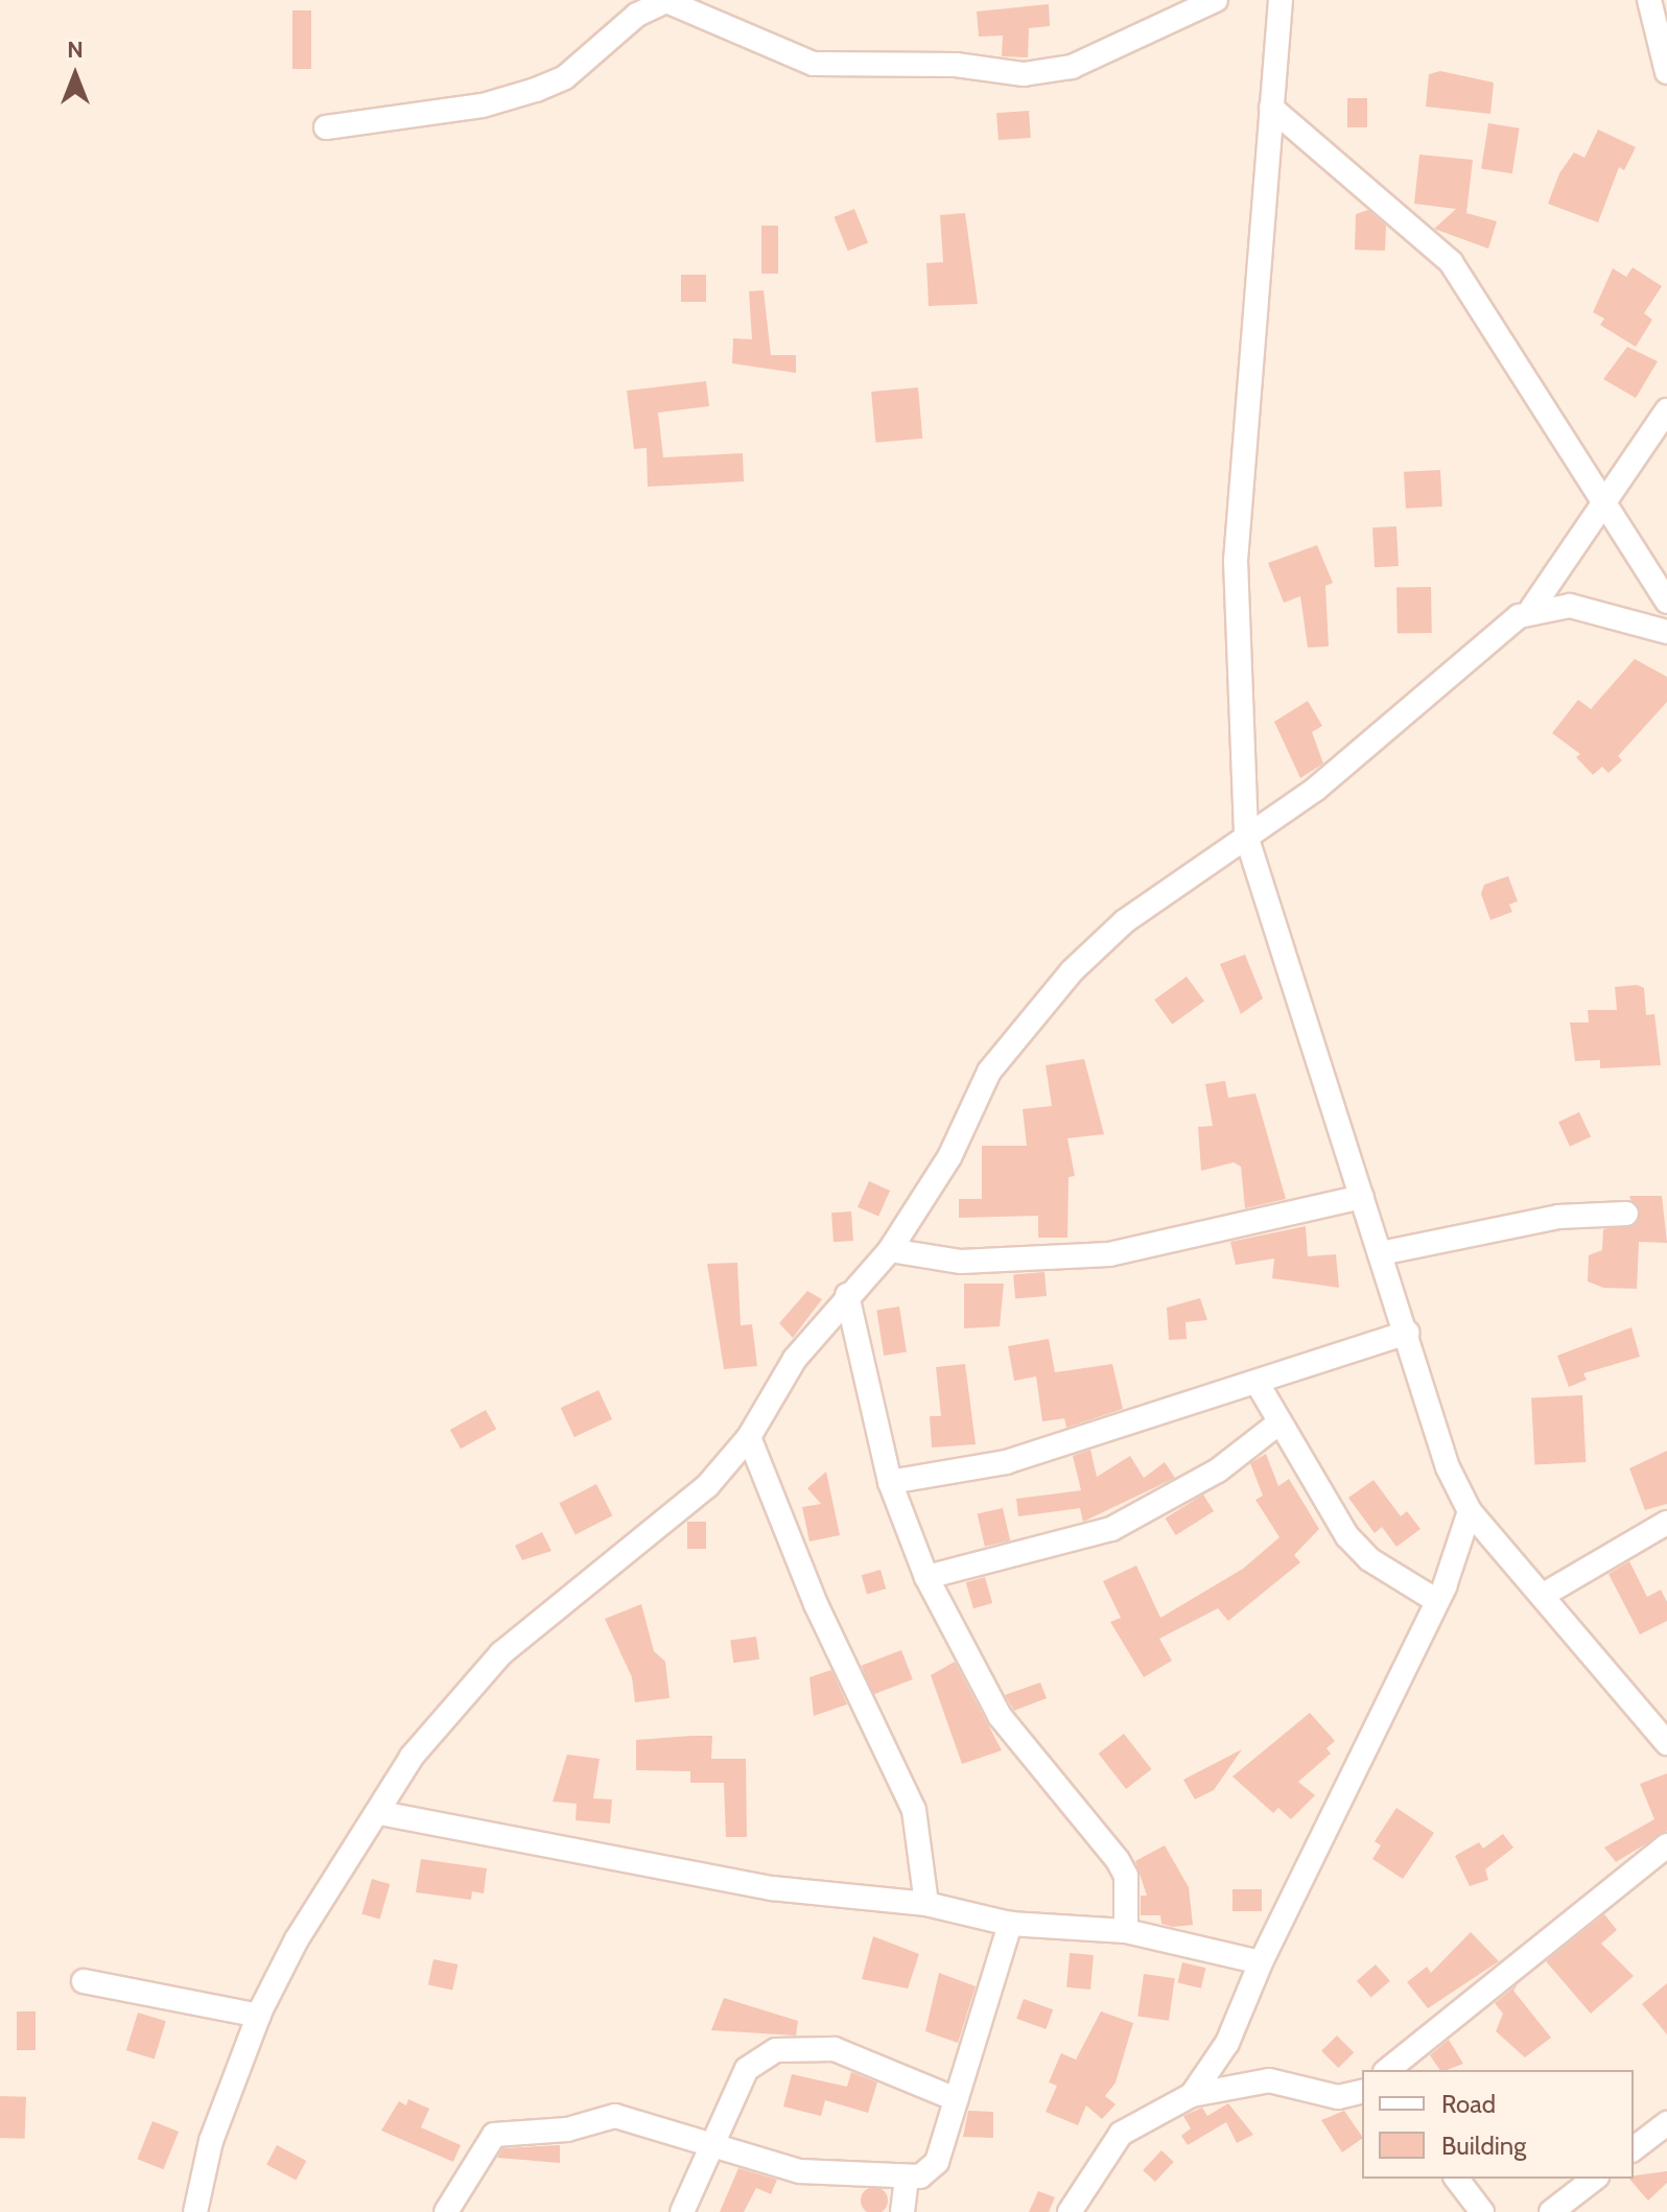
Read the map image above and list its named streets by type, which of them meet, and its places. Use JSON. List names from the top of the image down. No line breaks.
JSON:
{"legend":["Road","Building"],"north":"top"}
